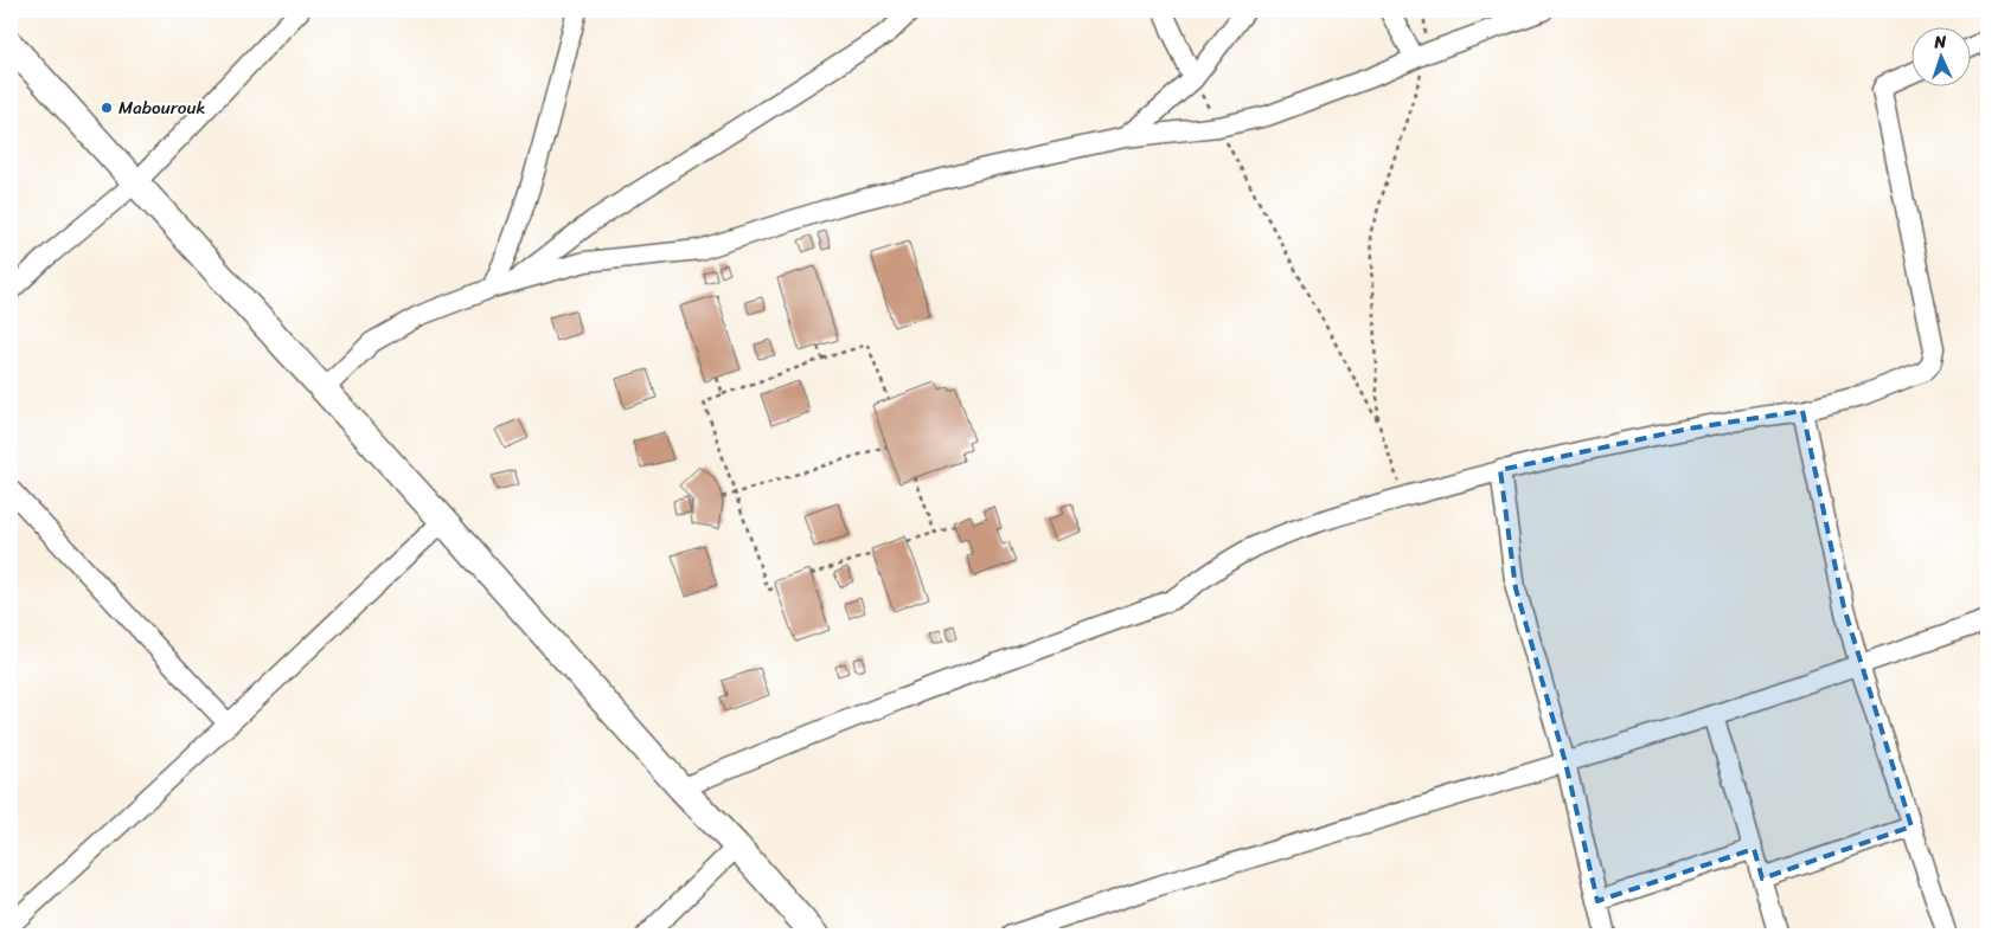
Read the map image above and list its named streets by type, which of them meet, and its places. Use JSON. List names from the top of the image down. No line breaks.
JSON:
{"places":["Mabourouk"],"north":"top"}
